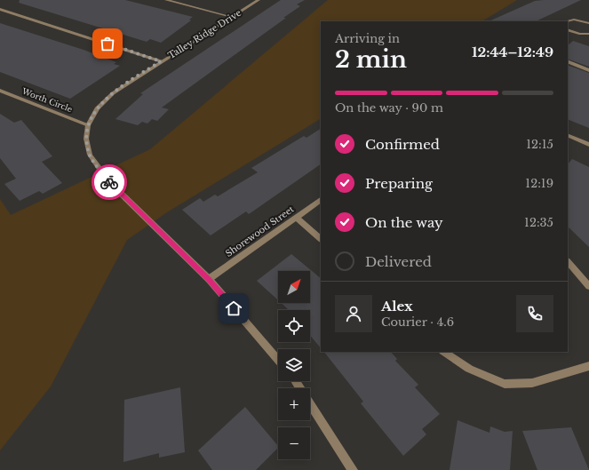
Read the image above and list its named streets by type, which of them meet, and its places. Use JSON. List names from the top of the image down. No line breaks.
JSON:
{"streets":{"street":["Talley Ridge Drive","Worth Circle","Shorewood Street"]},"crossings":[["Talley Ridge Drive","Worth Circle"],["Talley Ridge Drive","Shorewood Street"]],"north":"top right","page":{"heading":["2 min","Arriving in","12:44–12:49"],"panel":["Alex","Courier · 4.6"],"bar":"On the way · 90 m","list":[["Confirmed","12:15"],["Preparing","12:19"],["On the way","12:35"],"Delivered"],"map_buttons":["+","−"]}}
